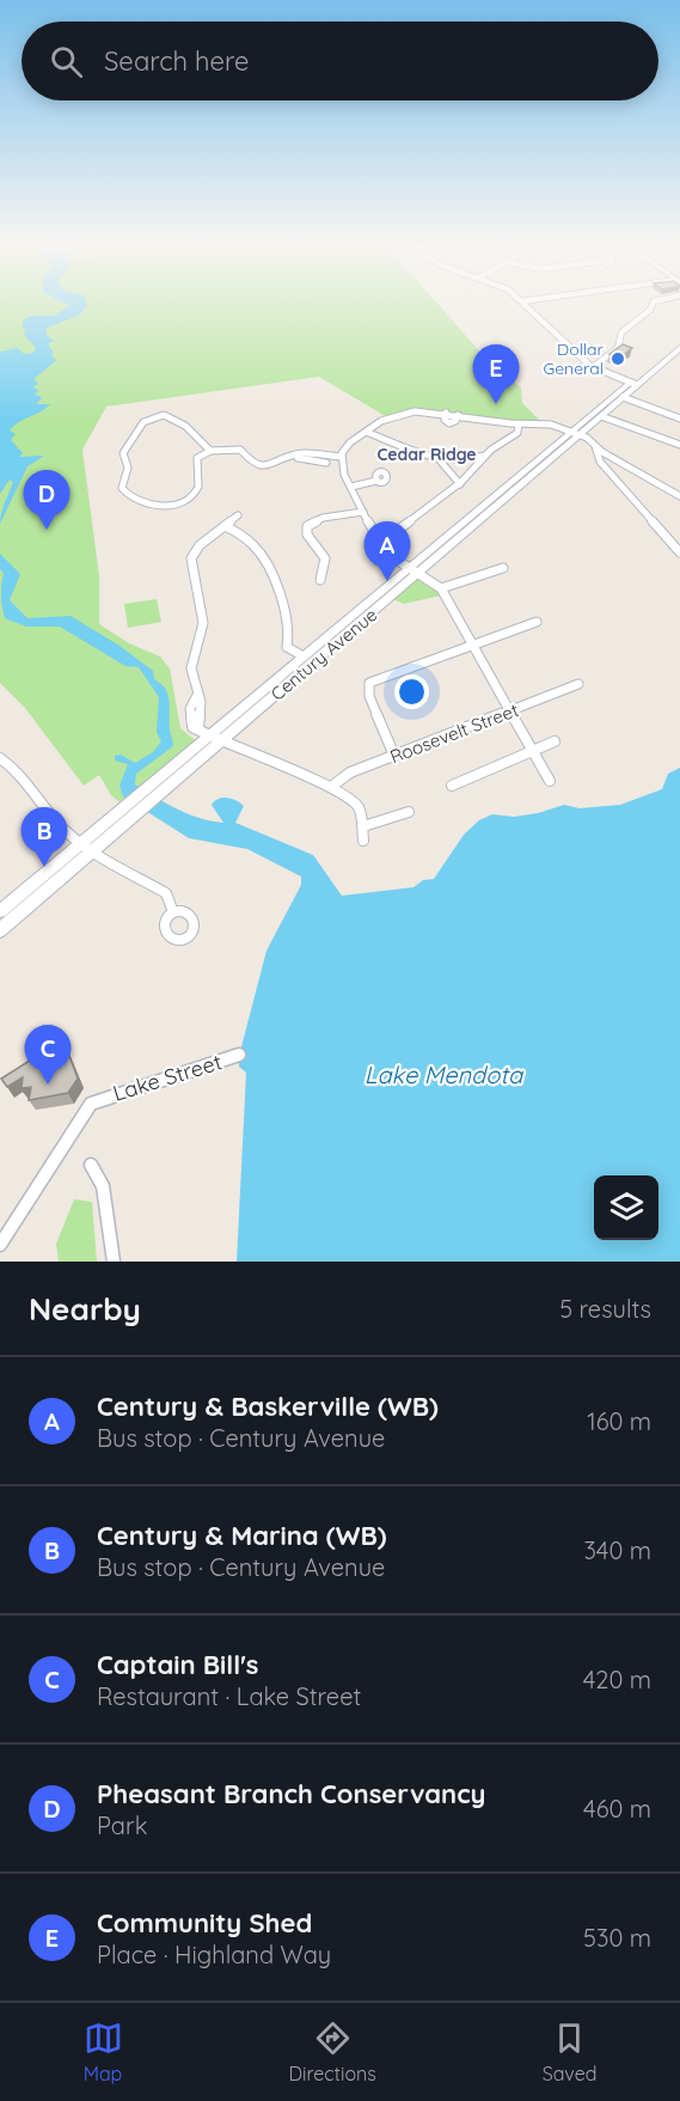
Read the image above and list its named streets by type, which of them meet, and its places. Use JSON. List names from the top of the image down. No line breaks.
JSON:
{"streets":{"main road":["Century Avenue"],"street":["Roosevelt Street","Lake Street"]},"districts":["Cedar Ridge"],"water":["Lake Mendota"],"places":["Dollar General"],"page":{"search":"Search here","pins":["E","D","A","B","C"],"heading":["Nearby","5 results"],"list":[{"mark":"A","name":"Century & Baskerville (WB)","note":"Bus stop · Century Avenue","value":"160 m"},{"mark":"B","name":"Century & Marina (WB)","note":"Bus stop · Century Avenue","value":"340 m"},{"mark":"C","name":"Captain Bill's","note":"Restaurant · Lake Street","value":"420 m"},{"mark":"D","name":"Pheasant Branch Conservancy","note":"Park","value":"460 m"},{"mark":"E","name":"Community Shed","note":"Place · Highland Way","value":"530 m"}],"nav":["Map","Directions","Saved"]}}
